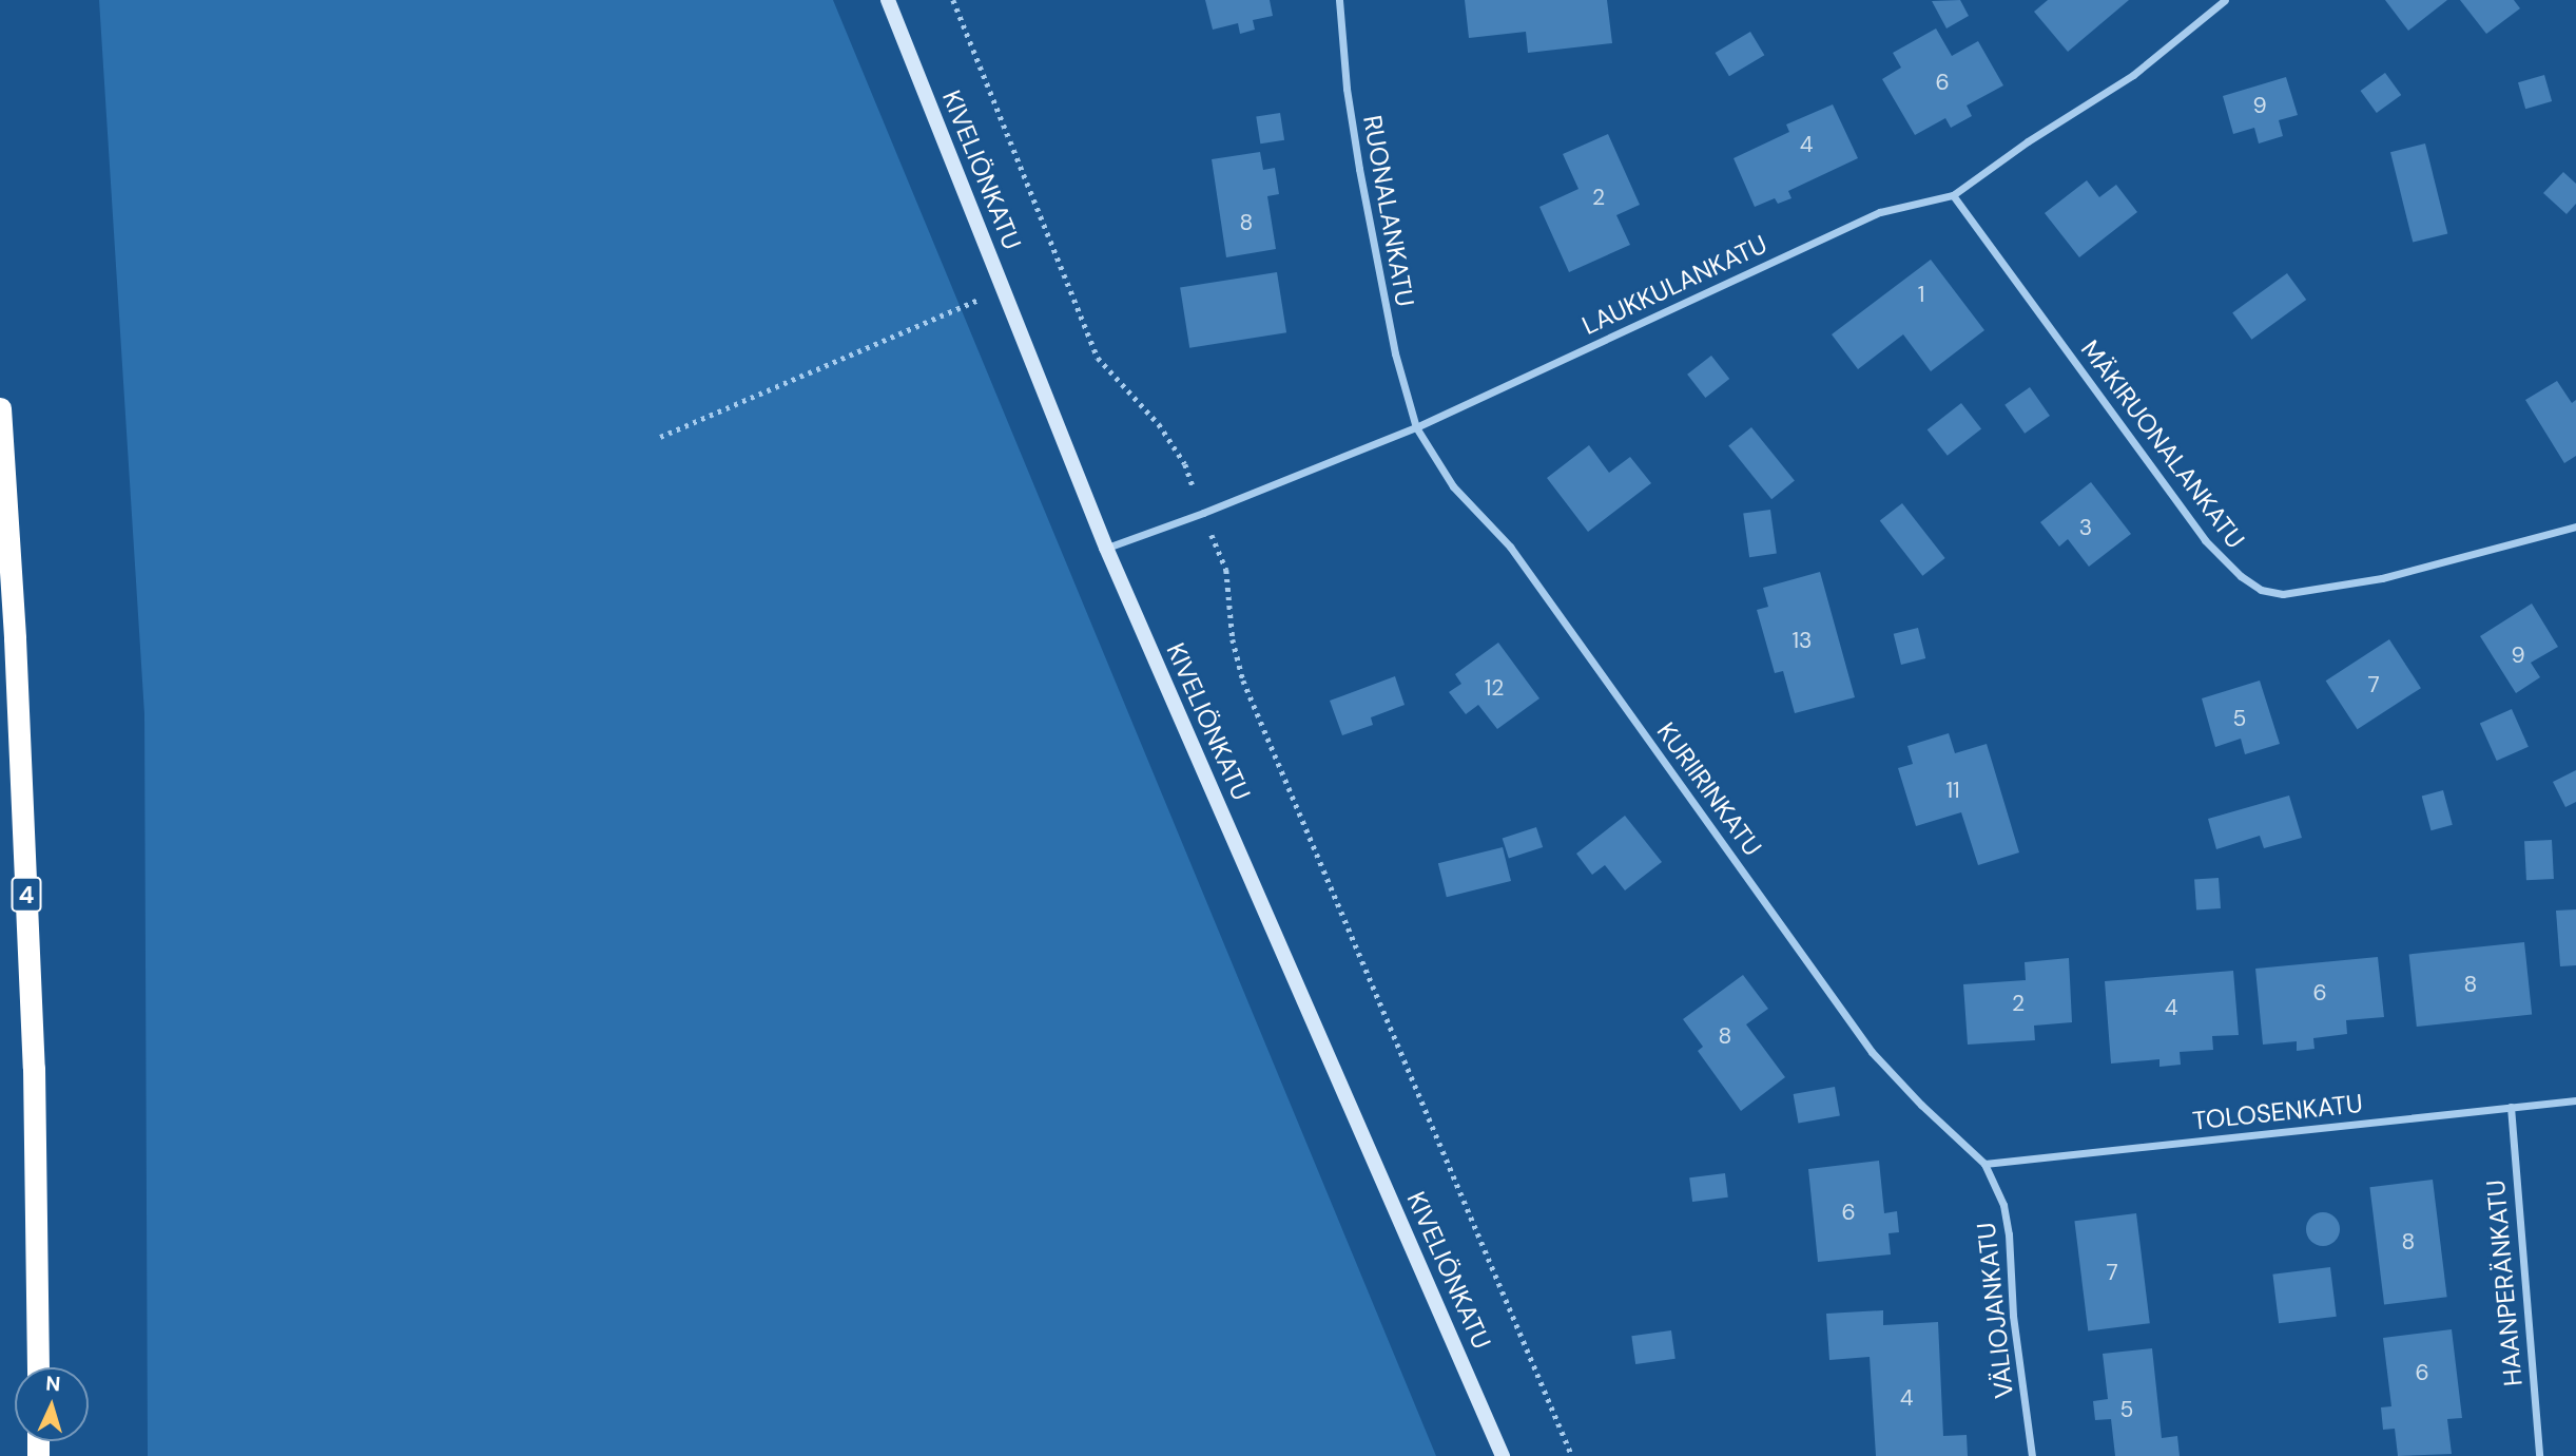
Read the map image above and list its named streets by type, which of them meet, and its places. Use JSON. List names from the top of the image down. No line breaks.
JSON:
{"streets":{"highway":["4"],"main road":["KIVELIÖNKATU"],"street":["RUONALANKATU","LAUKKULANKATU","MÄKIRUONALANKATU","KURIIRINKATU","TOLOSENKATU","HAANPERÄNKATU","VÄLIOJANKATU"]},"crossings":[["KIVELIÖNKATU","LAUKKULANKATU"],["RUONALANKATU","LAUKKULANKATU"],["RUONALANKATU","KURIIRINKATU"],["LAUKKULANKATU","MÄKIRUONALANKATU"],["LAUKKULANKATU","KURIIRINKATU"],["KURIIRINKATU","TOLOSENKATU"],["KURIIRINKATU","VÄLIOJANKATU"],["TOLOSENKATU","HAANPERÄNKATU"],["TOLOSENKATU","VÄLIOJANKATU"]],"house_numbers":["6","9","4","2","8","1","3","13","9","7","12","5","11","8","6","2","4","8","6","8","7","6","4","5"],"north":"top"}
